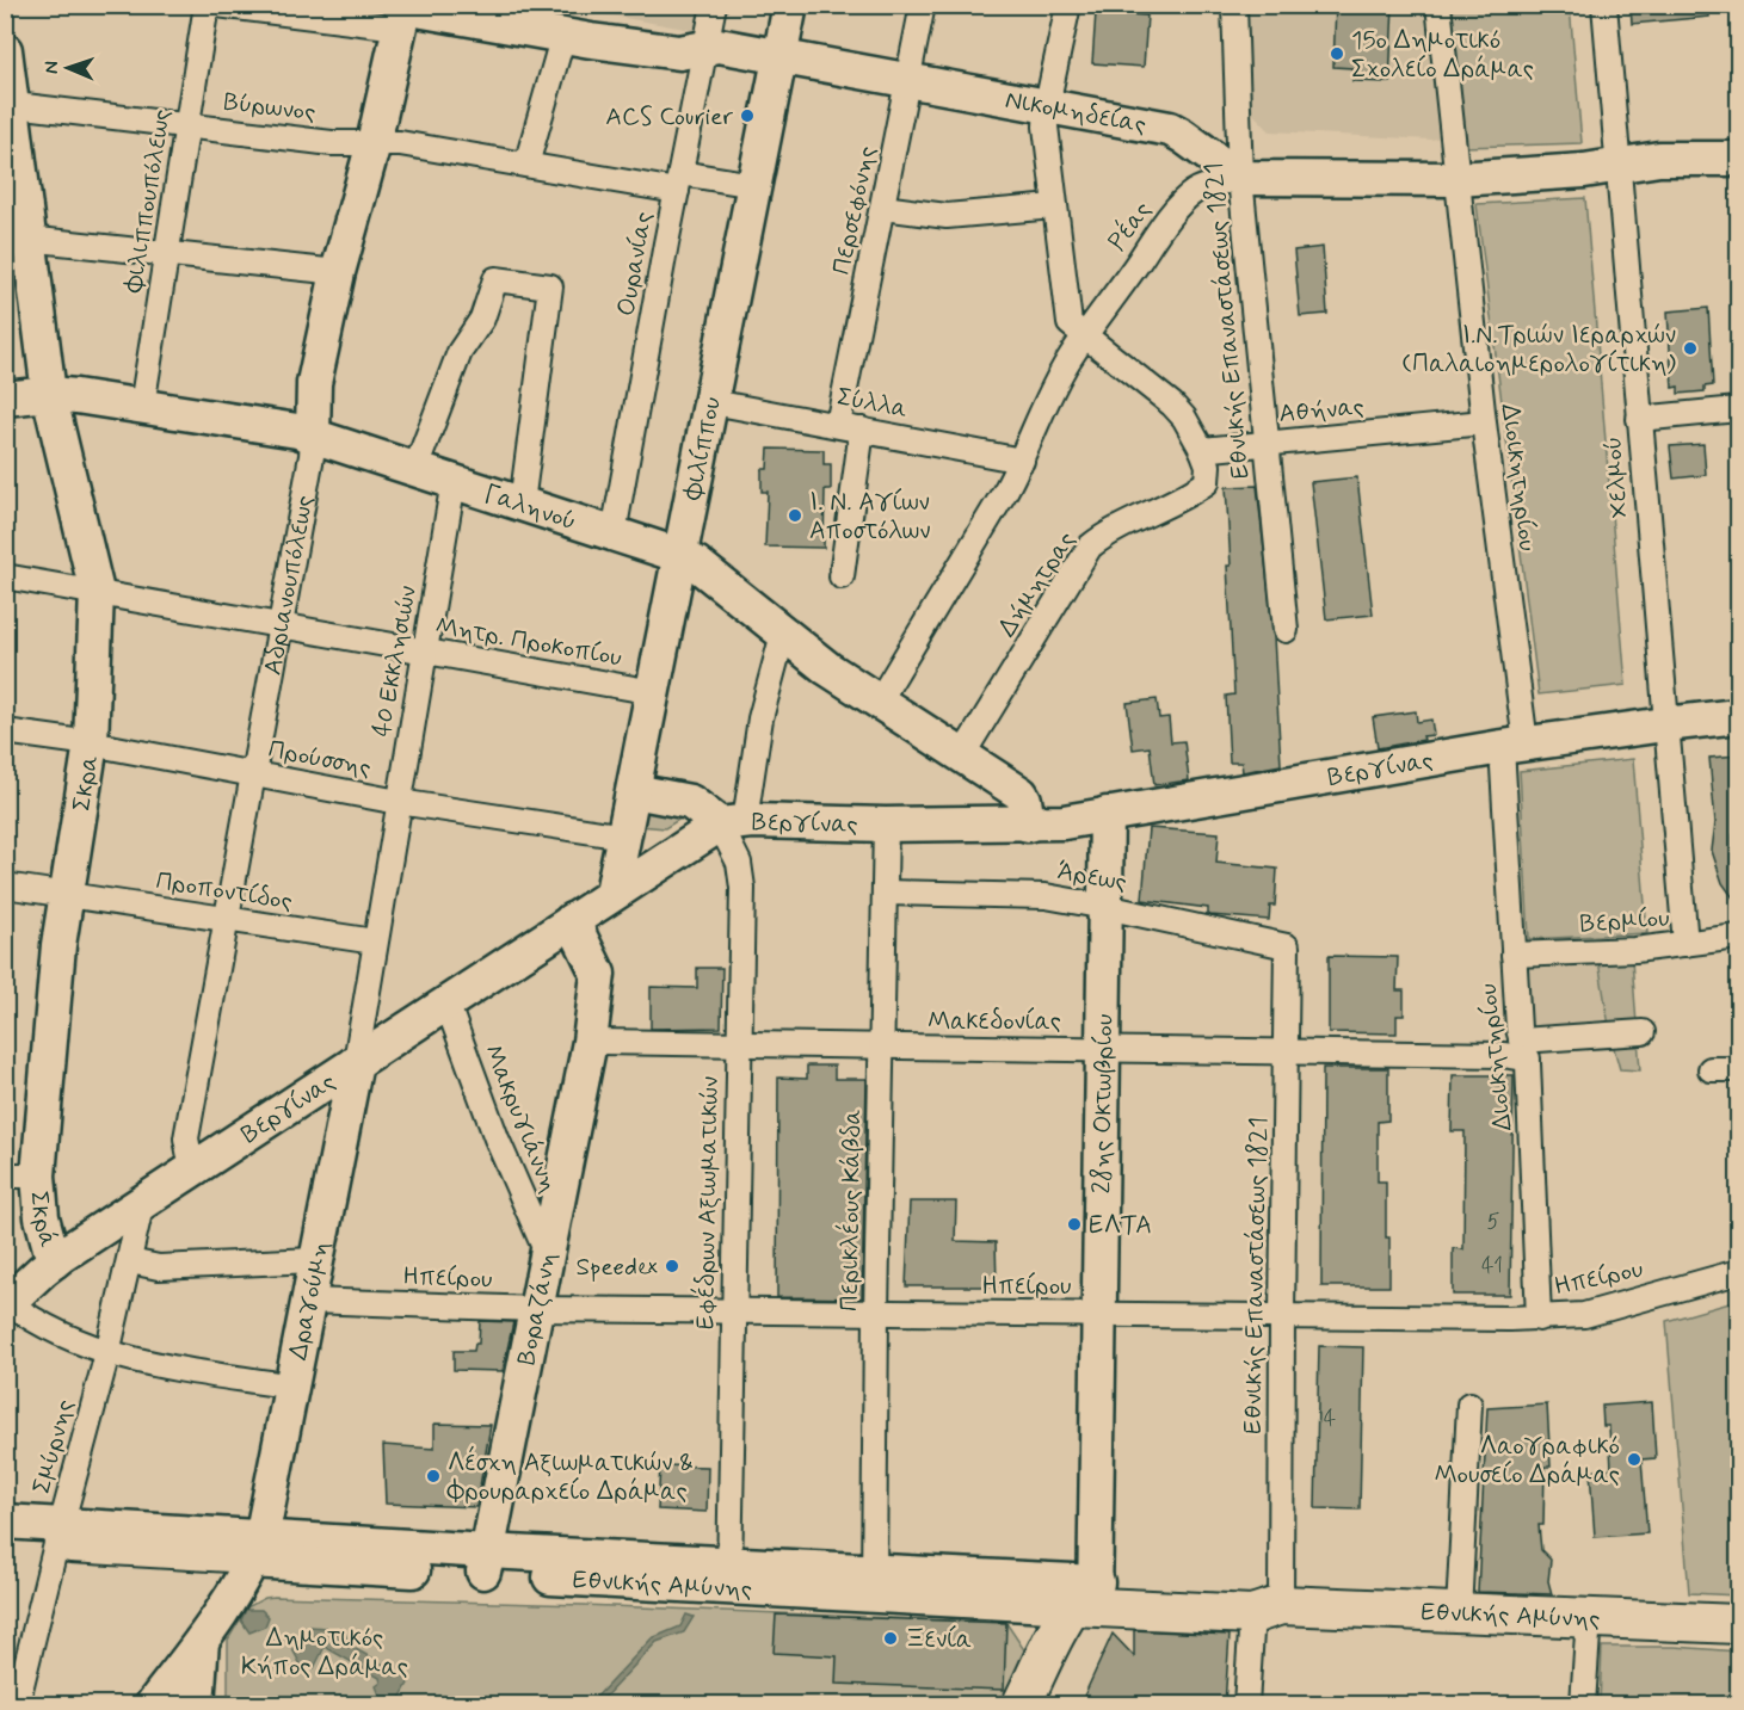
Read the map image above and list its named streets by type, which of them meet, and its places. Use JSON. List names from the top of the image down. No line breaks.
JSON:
{"streets":{"main road":["Εθνικής Αμύνης"],"street":["Βύρωνος","Νικομηδείας","Φιλιππουπόλεως","Περσεφόνης","Ρέας","Ουρανίας","Εθνικής Επαναστάσεως 1821","Σύλλα","Αθήνας","Φιλίππου","Διοικητηρίου","Χελμού","Γαληνού","Δήμητρας","Αδριανουπόλεως","Μητρ. Προκοπίου","40 Εκκλησιών","Προύσσης","Βεργίνας","Σκρα","Άρεως","Προποντίδος","Βερμίου","Μακεδονίας","28ης Οκτωβρίου","Μακρυγιάννη","Εφέδρων Αξιωματικών","Περικλέους Κάβδα","Σκρά","Ηπείρου","Δραγούμη","Βοραζάνη","Σμύρνης"]},"crossings":[["Βύρωνος","Φιλιππουπόλεως"],["Βύρωνος","Ουρανίας"],["Βύρωνος","Φιλίππου"],["Βύρωνος","Αδριανουπόλεως"],["Βύρωνος","Σκρα"],["Νικομηδείας","Περσεφόνης"],["Νικομηδείας","Ρέας"],["Νικομηδείας","Ουρανίας"],["Νικομηδείας","Εθνικής Επαναστάσεως 1821"],["Νικομηδείας","Φιλίππου"],["Νικομηδείας","Αδριανουπόλεως"],["Φιλιππουπόλεως","Γαληνού"],["Περσεφόνης","Σύλλα"],["Ρέας","Εθνικής Επαναστάσεως 1821"],["Ουρανίας","Γαληνού"],["Εθνικής Επαναστάσεως 1821","Αθήνας"],["Εθνικής Επαναστάσεως 1821","Άρεως"],["Εθνικής Επαναστάσεως 1821","Μακεδονίας"],["Εθνικής Επαναστάσεως 1821","Ηπείρου"],["Εθνικής Επαναστάσεως 1821","Εθνικής Αμύνης"],["Σύλλα","Φιλίππου"],["Αθήνας","Διοικητηρίου"],["Αθήνας","Δήμητρας"],["Φιλίππου","Γαληνού"],["Φιλίππου","Μητρ. Προκοπίου"],["Φιλίππου","Προύσσης"],["Φιλίππου","Βεργίνας"],["Διοικητηρίου","Βεργίνας"],["Διοικητηρίου","Βερμίου"],["Διοικητηρίου","Μακεδονίας"],["Διοικητηρίου","Ηπείρου"],["Χελμού","Βεργίνας"],["Χελμού","Βερμίου"],["Γαληνού","Δήμητρας"],["Γαληνού","Αδριανουπόλεως"],["Γαληνού","40 Εκκλησιών"],["Γαληνού","Βεργίνας"],["Γαληνού","Σκρα"],["Αδριανουπόλεως","Μητρ. Προκοπίου"],["Αδριανουπόλεως","Προύσσης"],["Αδριανουπόλεως","Βεργίνας"],["Αδριανουπόλεως","Προποντίδος"],["Μητρ. Προκοπίου","40 Εκκλησιών"],["Μητρ. Προκοπίου","Σκρα"],["40 Εκκλησιών","Προύσσης"],["40 Εκκλησιών","Βεργίνας"],["40 Εκκλησιών","Προποντίδος"],["40 Εκκλησιών","Δραγούμη"],["Προύσσης","Σκρα"],["Βεργίνας","28ης Οκτωβρίου"],["Βεργίνας","Μακρυγιάννη"],["Βεργίνας","Εφέδρων Αξιωματικών"],["Βεργίνας","Περικλέους Κάβδα"],["Βεργίνας","Σκρά"],["Βεργίνας","Δραγούμη"],["Βεργίνας","Βοραζάνη"],["Βεργίνας","Σμύρνης"],["Σκρα","Προποντίδος"],["Σκρα","Σκρά"],["Άρεως","28ης Οκτωβρίου"],["Άρεως","Περικλέους Κάβδα"],["Μακεδονίας","28ης Οκτωβρίου"],["Μακεδονίας","Εφέδρων Αξιωματικών"],["Μακεδονίας","Περικλέους Κάβδα"],["Μακεδονίας","Βοραζάνη"],["28ης Οκτωβρίου","Ηπείρου"],["28ης Οκτωβρίου","Εθνικής Αμύνης"],["Μακρυγιάννη","Βοραζάνη"],["Εφέδρων Αξιωματικών","Ηπείρου"],["Εφέδρων Αξιωματικών","Εθνικής Αμύνης"],["Περικλέους Κάβδα","Ηπείρου"],["Περικλέους Κάβδα","Εθνικής Αμύνης"],["Ηπείρου","Δραγούμη"],["Ηπείρου","Βοραζάνη"],["Δραγούμη","Εθνικής Αμύνης"],["Βοραζάνη","Εθνικής Αμύνης"],["Σμύρνης","Εθνικής Αμύνης"]],"parks":["Δημοτικός Κήπος Δράμας"],"places":["15ο Δημοτικό Σχολείο Δράμας","ACS Courier","Ι.Ν.Τριών Ιεραρχών (Παλαιοημερολογίτικη)","Ι. Ν. Αγίων Αποστόλων","ΕΛΤΑ","Speedex","Λαογραφικό Μουσείο Δράμας","Λέσχη Αξιωματικών & Φρουραρχείο Δράμας","Ξενία"],"house_numbers":["5","41","4"],"north":"left"}
